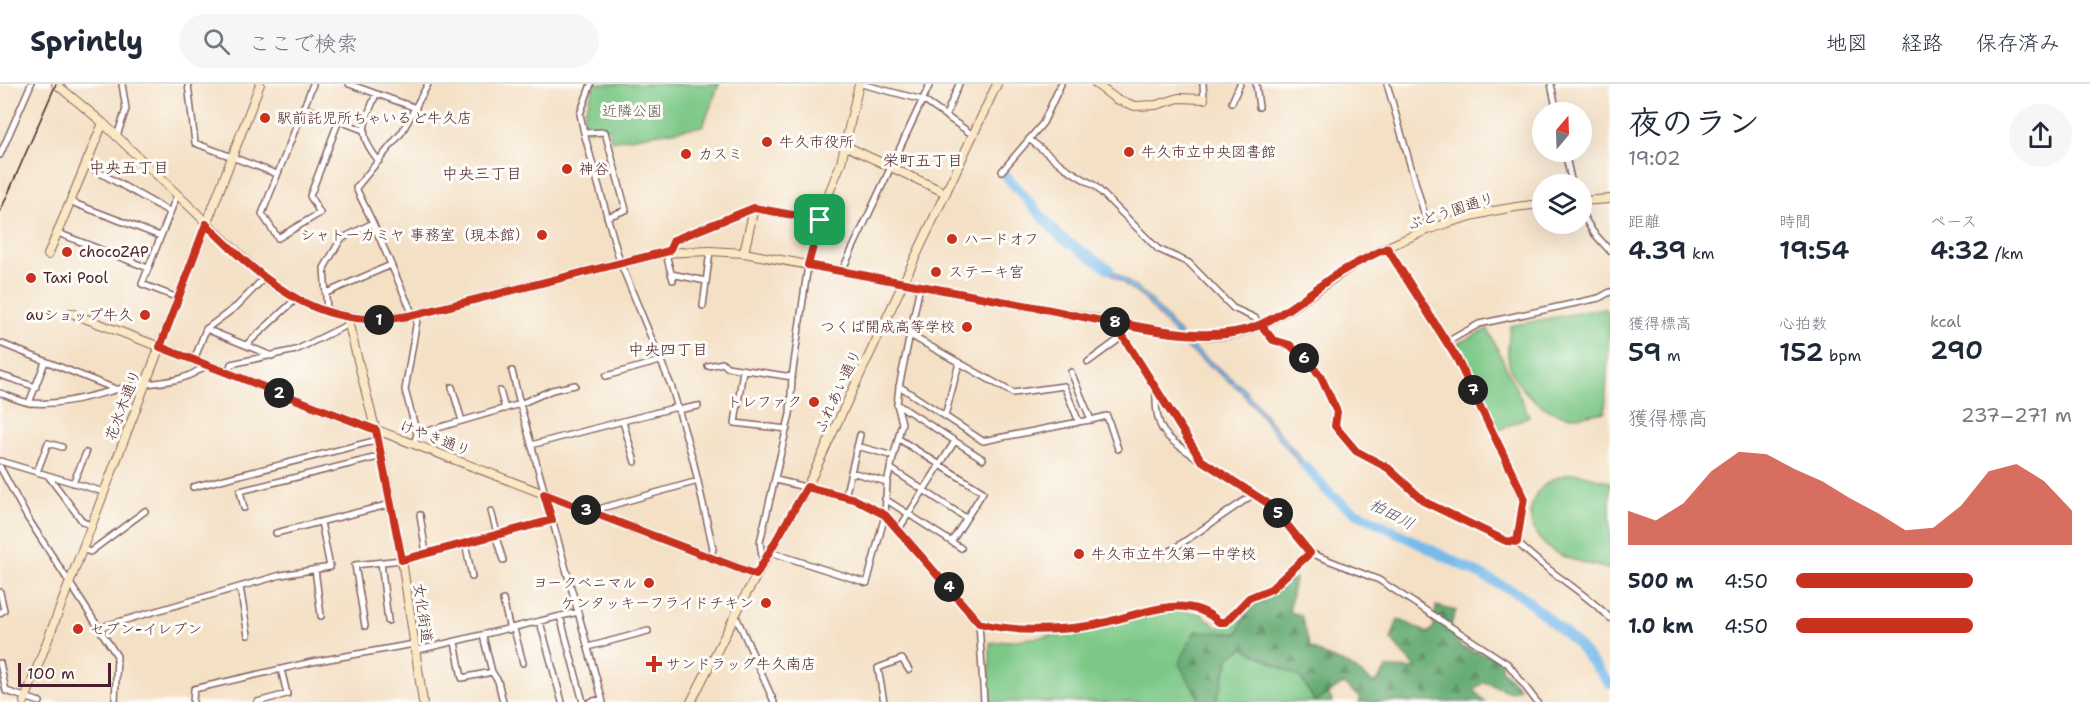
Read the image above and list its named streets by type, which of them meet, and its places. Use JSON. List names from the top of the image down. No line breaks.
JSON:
{"streets":{"street":["ぶどう園通り","ふれあい通り","花水木通り","けやき通り","女化街道"]},"crossings":[["ぶどう園通り","ふれあい通り"],["ぶどう園通り","花水木通り"],["ぶどう園通り","女化街道"],["ふれあい通り","けやき通り"],["花水木通り","けやき通り"],["けやき通り","女化街道"]],"districts":["栄町五丁目","中央五丁目","中央三丁目","中央四丁目"],"water":["柏田川"],"parks":["近隣公園"],"places":{"other":["駅前託児所ちゃいるど牛久店","牛久市役所","牛久市立中央図書館","カスミ","神谷","シャトーカミヤ 事務室（現本館）","ハードオフ","chocoZAP","ステーキ宮","Taxi Pool","auショップ牛久","つくば開成高等学校","トレファク","牛久市立牛久第一中学校","ヨークベニマル","ケンタッキーフライドチキン","セブン-イレブン"],"health":["サンドラッグ牛久南店"]},"scale_bar":"100 m","north":"top","page":{"header":"Sprintly","search":"ここで検索","nav":["地図","経路","保存済み"],"heading":["夜のラン","19:02"],"stats":[["距離","4.39 km"],["時間","19:54"],["ペース","4:32 /km"],["獲得標高","59 m"],["心拍数","152 bpm"],["kcal","290"]],"pins":["1","8","6","7","2","3","5","4"],"chart":["獲得標高","237–271 m"],"list":[{"name":"500 m","note":"4:50"},{"name":"1.0 km","note":"4:50"}],"scale":"100 m"}}
